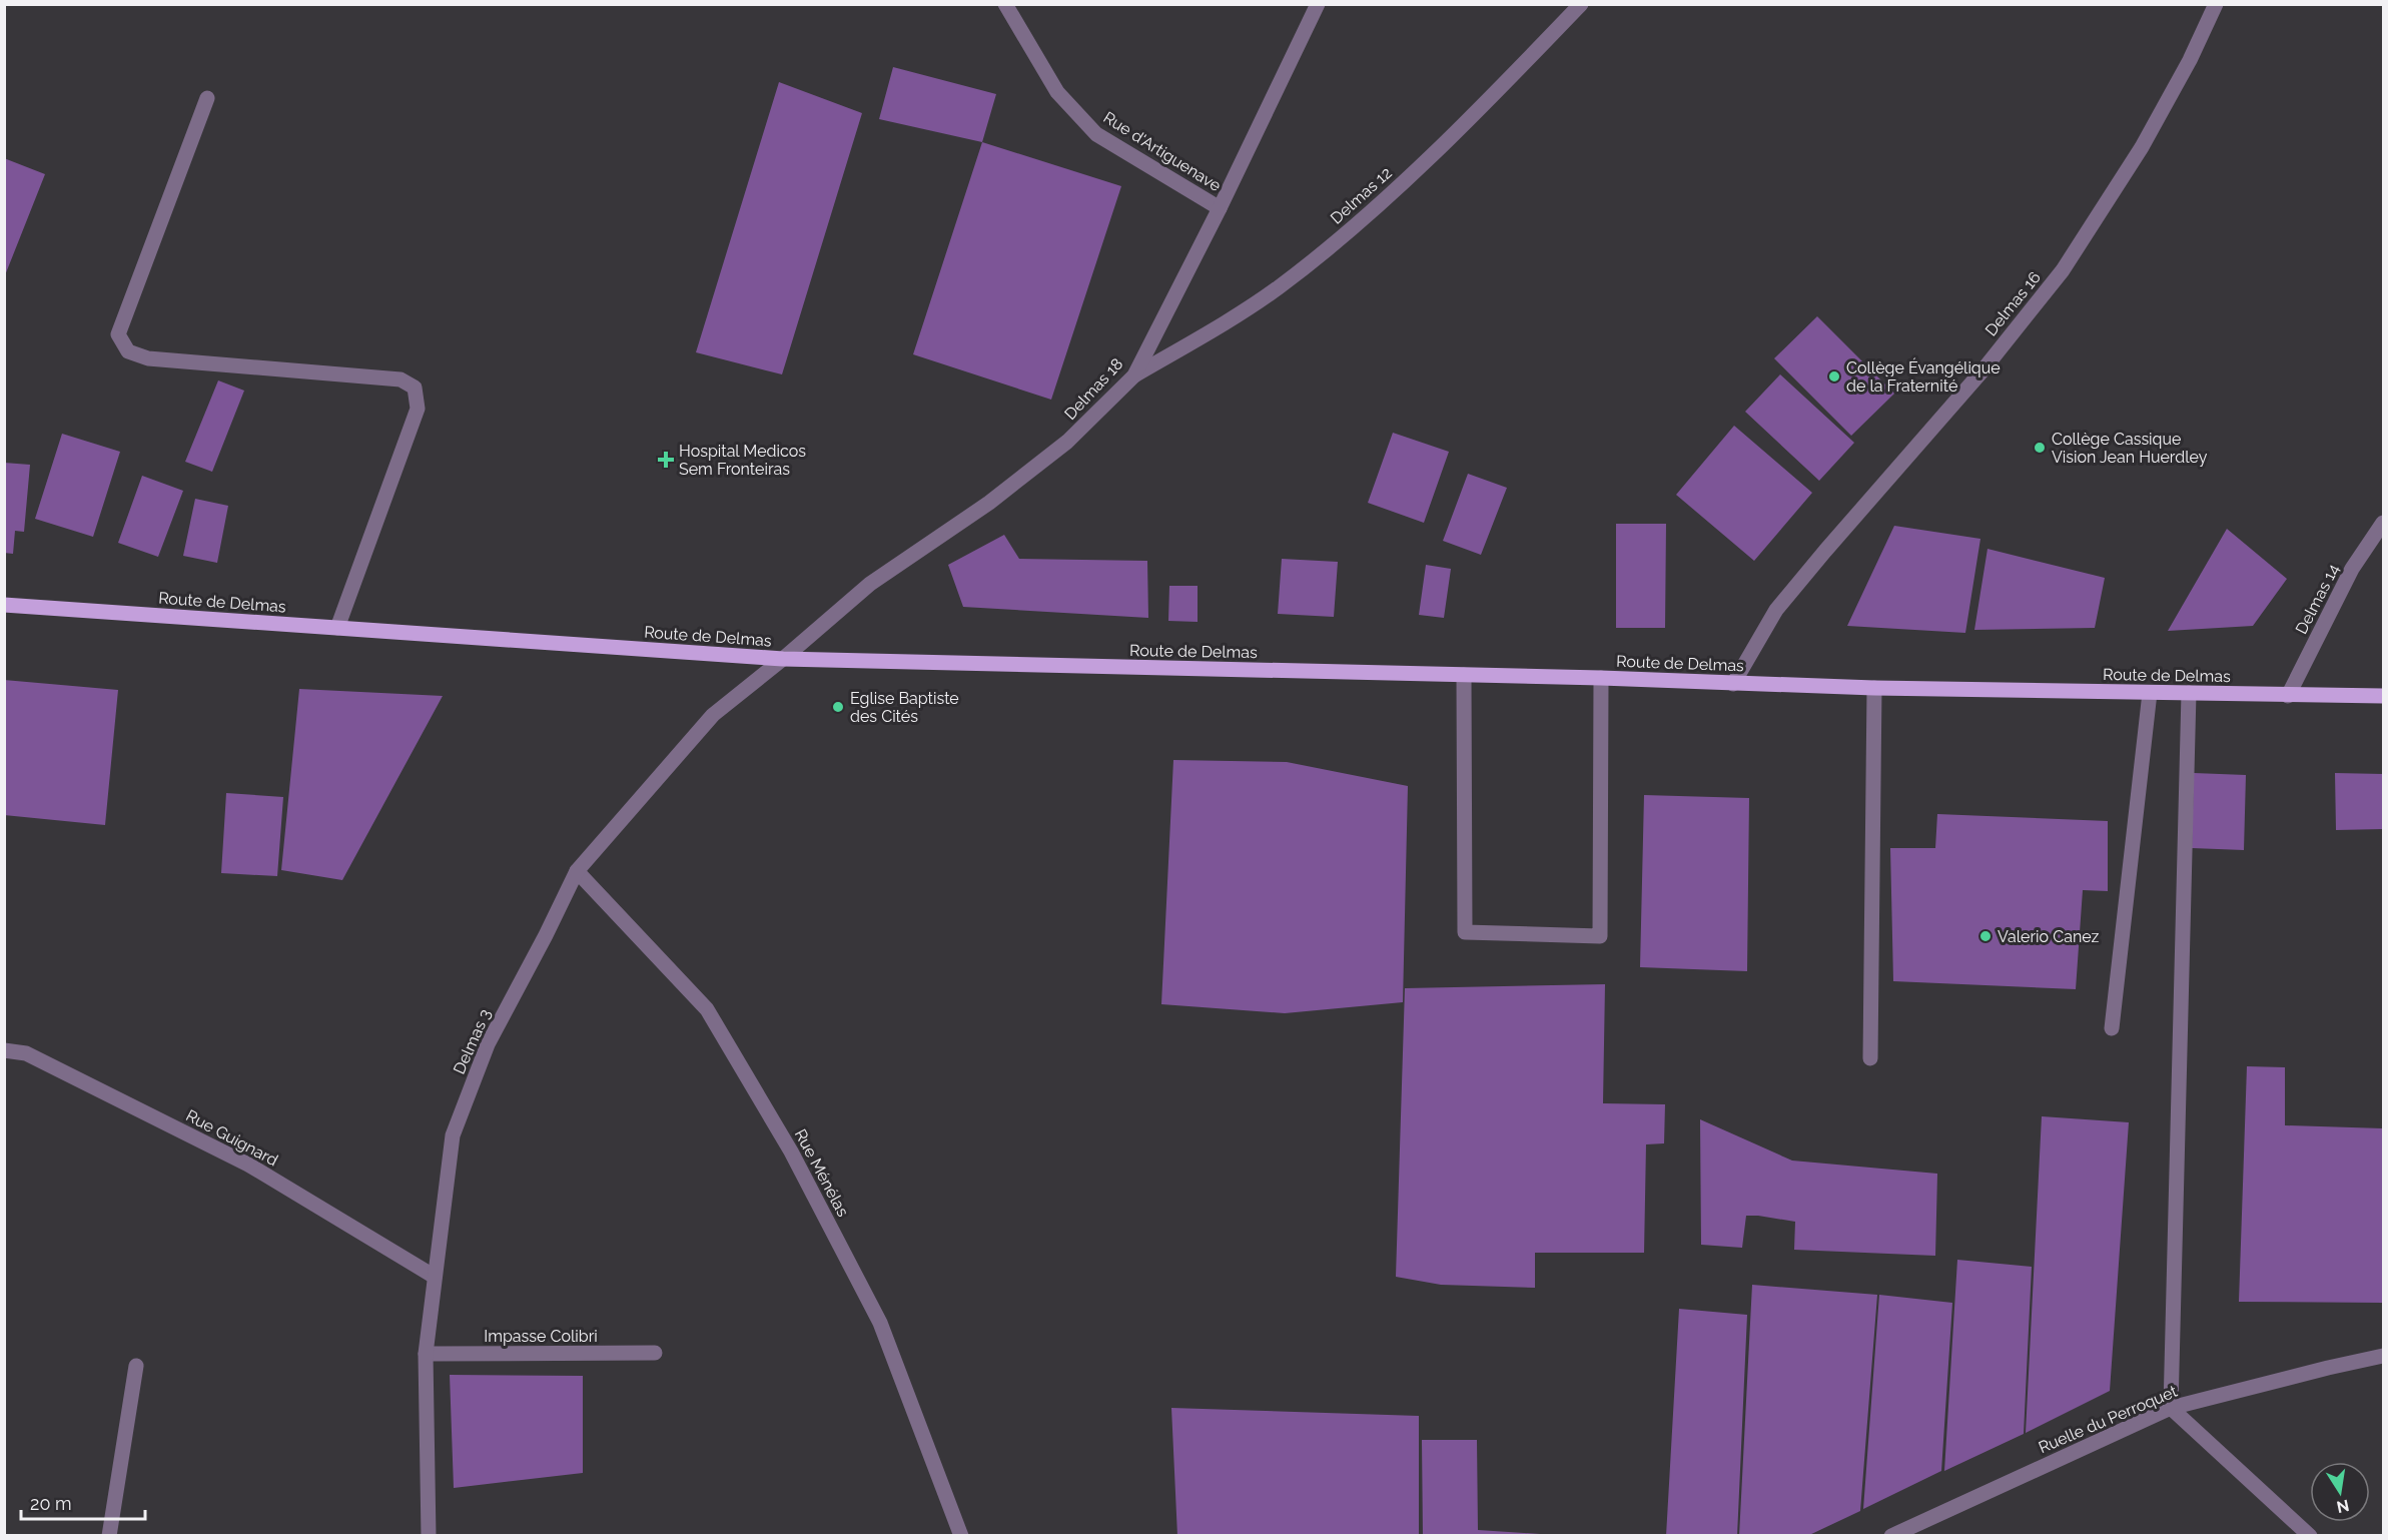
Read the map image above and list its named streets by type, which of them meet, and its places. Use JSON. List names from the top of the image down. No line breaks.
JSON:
{"streets":{"main road":["Route de Delmas"],"street":["Rue d'Artiguenave","Delmas 12","Delmas 16","Delmas 18","Delmas 14","Delmas 3","Rue Guignard","Rue Ménélas","Impasse Colibri","Ruelle du Perroquet"]},"crossings":[["Rue d'Artiguenave","Delmas 18"],["Delmas 12","Delmas 18"],["Delmas 16","Route de Delmas"],["Delmas 18","Route de Delmas"],["Delmas 18","Delmas 3"],["Delmas 14","Route de Delmas"],["Route de Delmas","Delmas 3"],["Delmas 3","Rue Guignard"],["Delmas 3","Rue Ménélas"],["Delmas 3","Impasse Colibri"]],"places":{"other":["Collège Évangélique de la Fraternité","Collège Cassique Vision Jean Huerdley","Eglise Baptiste des Cités","Valerio Canez"],"health":["Hospital Medicos Sem Fronteiras"]},"scale_bar":"20 m","north":"bottom"}
